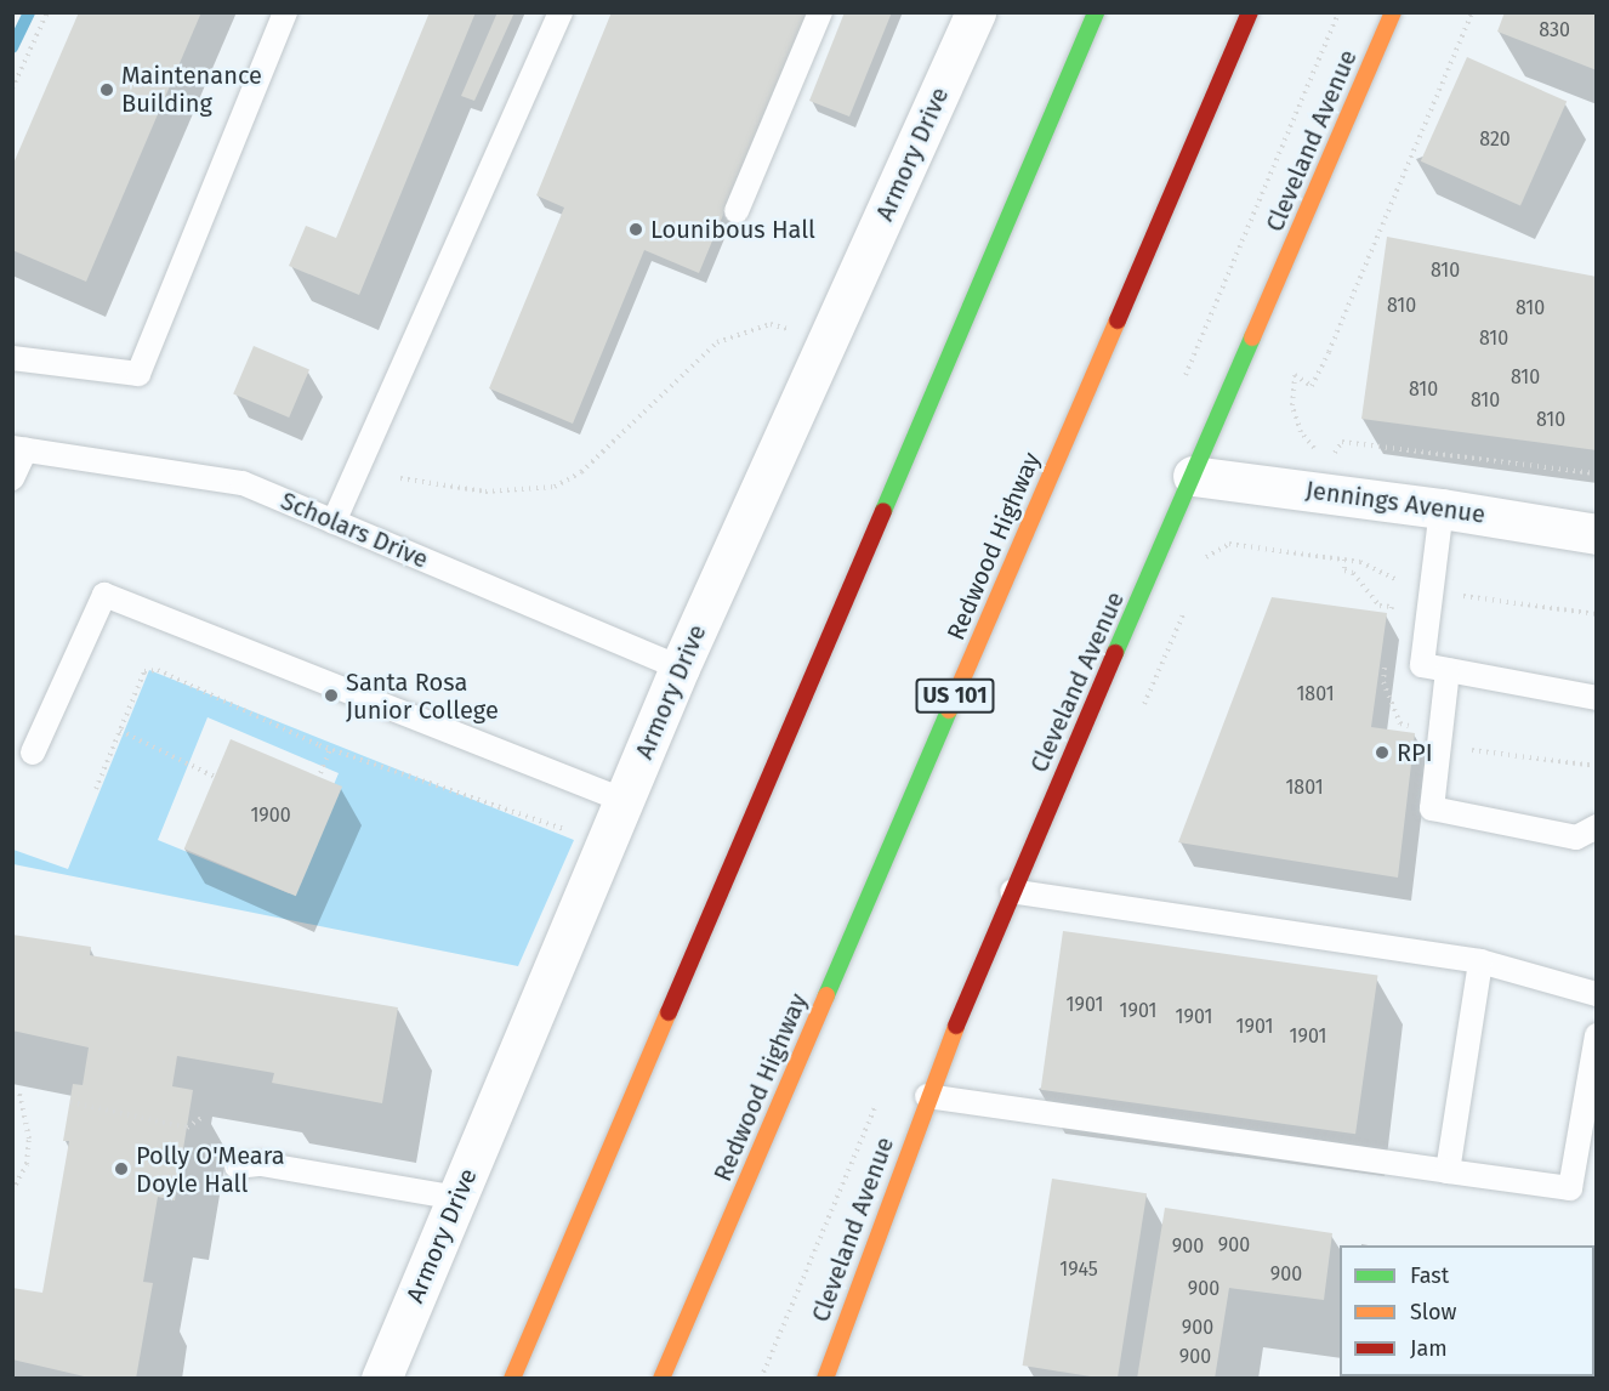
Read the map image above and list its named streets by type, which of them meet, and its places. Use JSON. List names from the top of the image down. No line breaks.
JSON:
{"streets":{"main road":["Cleveland Avenue","Redwood Highway","US 101"],"street":["Armory Drive","Jennings Avenue"],"lane":["Scholars Drive"]},"crossings":[["Cleveland Avenue","Jennings Avenue"],["Armory Drive","Scholars Drive"]],"places":["Maintenance Building","Lounibous Hall","Santa Rosa Junior College","RPI","Polly O'Meara Doyle Hall"],"house_numbers":["830","820","810","810","810","810","810","810","810","810","1801","1801","1900","1901","1901","1901","1901","1901","900","900","1945","900","900","900","900"],"legend":["Fast","Slow","Jam"]}
